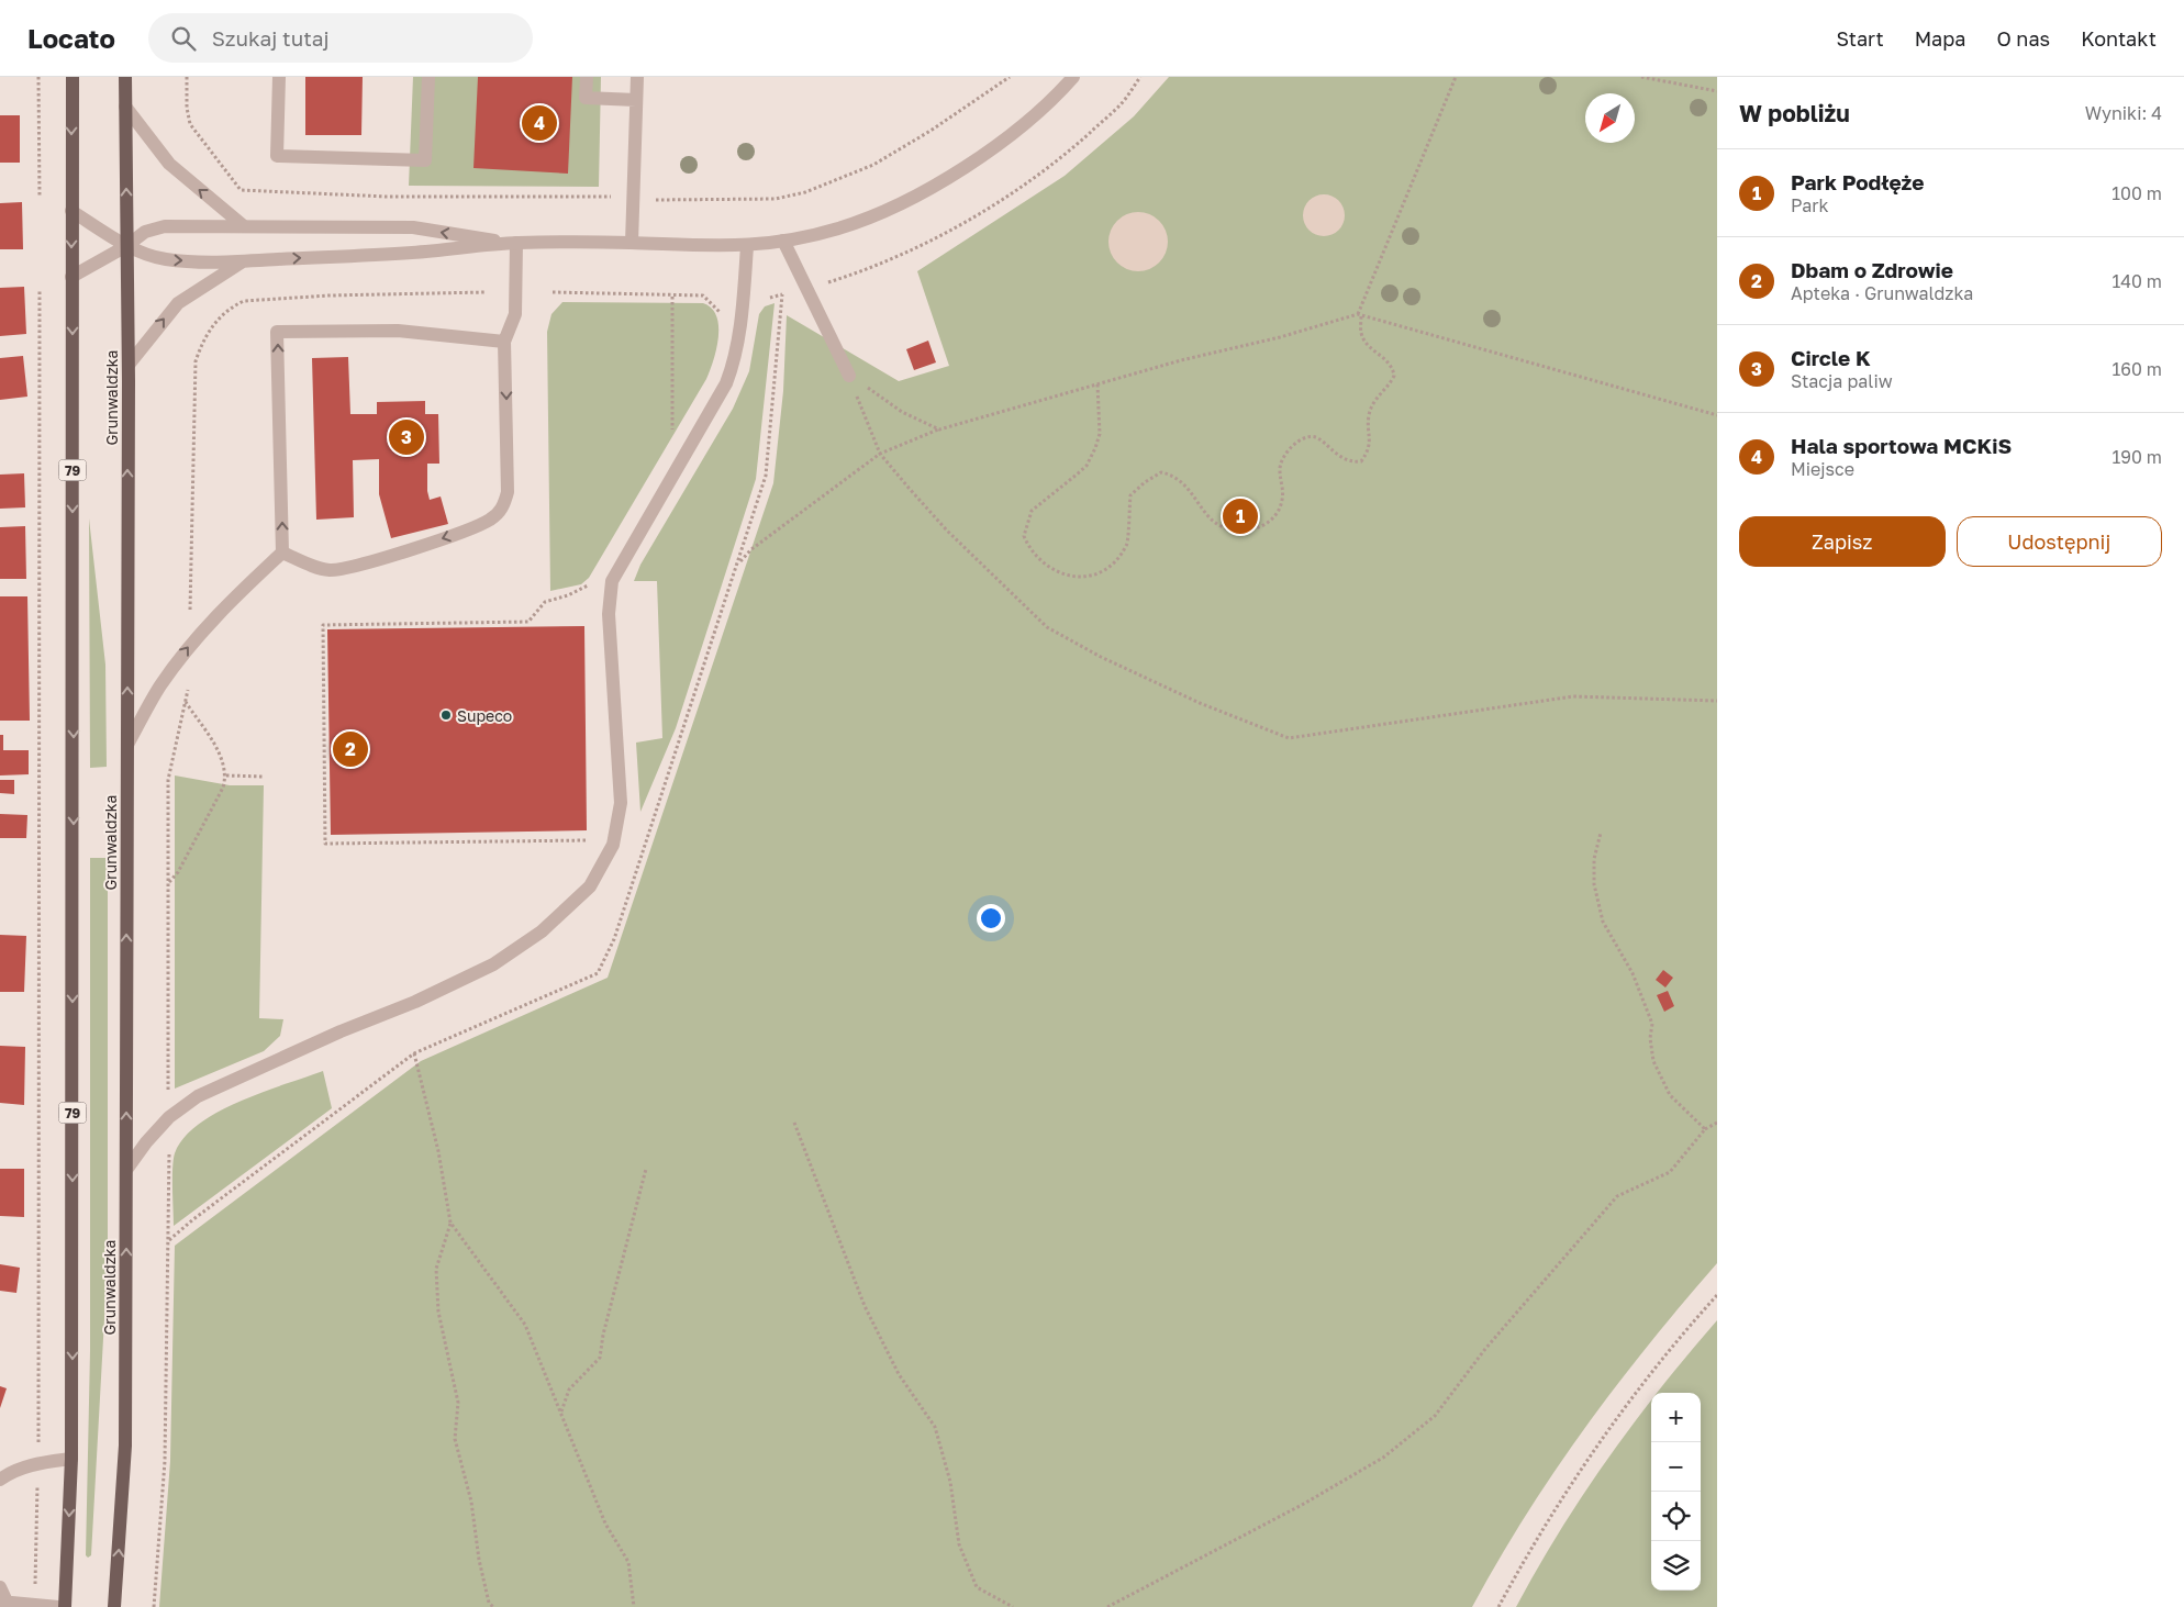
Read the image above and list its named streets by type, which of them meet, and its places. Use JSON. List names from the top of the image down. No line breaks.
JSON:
{"streets":{"main road":["Grunwaldzka","79"]},"places":["Supeco"],"north":"bottom left","page":{"header":"Locato","search":"Szukaj tutaj","nav":["Start","Mapa","O nas","Kontakt"],"heading":["W pobliżu","Wyniki: 4"],"pins":["4","3","1","2"],"list":[{"mark":"1","name":"Park Podłęże","note":"Park","value":"100 m"},{"mark":"2","name":"Dbam o Zdrowie","note":"Apteka · Grunwaldzka","value":"140 m"},{"mark":"3","name":"Circle K","note":"Stacja paliw","value":"160 m"},{"mark":"4","name":"Hala sportowa MCKiS","note":"Miejsce","value":"190 m"}],"buttons":["Zapisz","Udostępnij"],"map_buttons":["+","−"]}}
